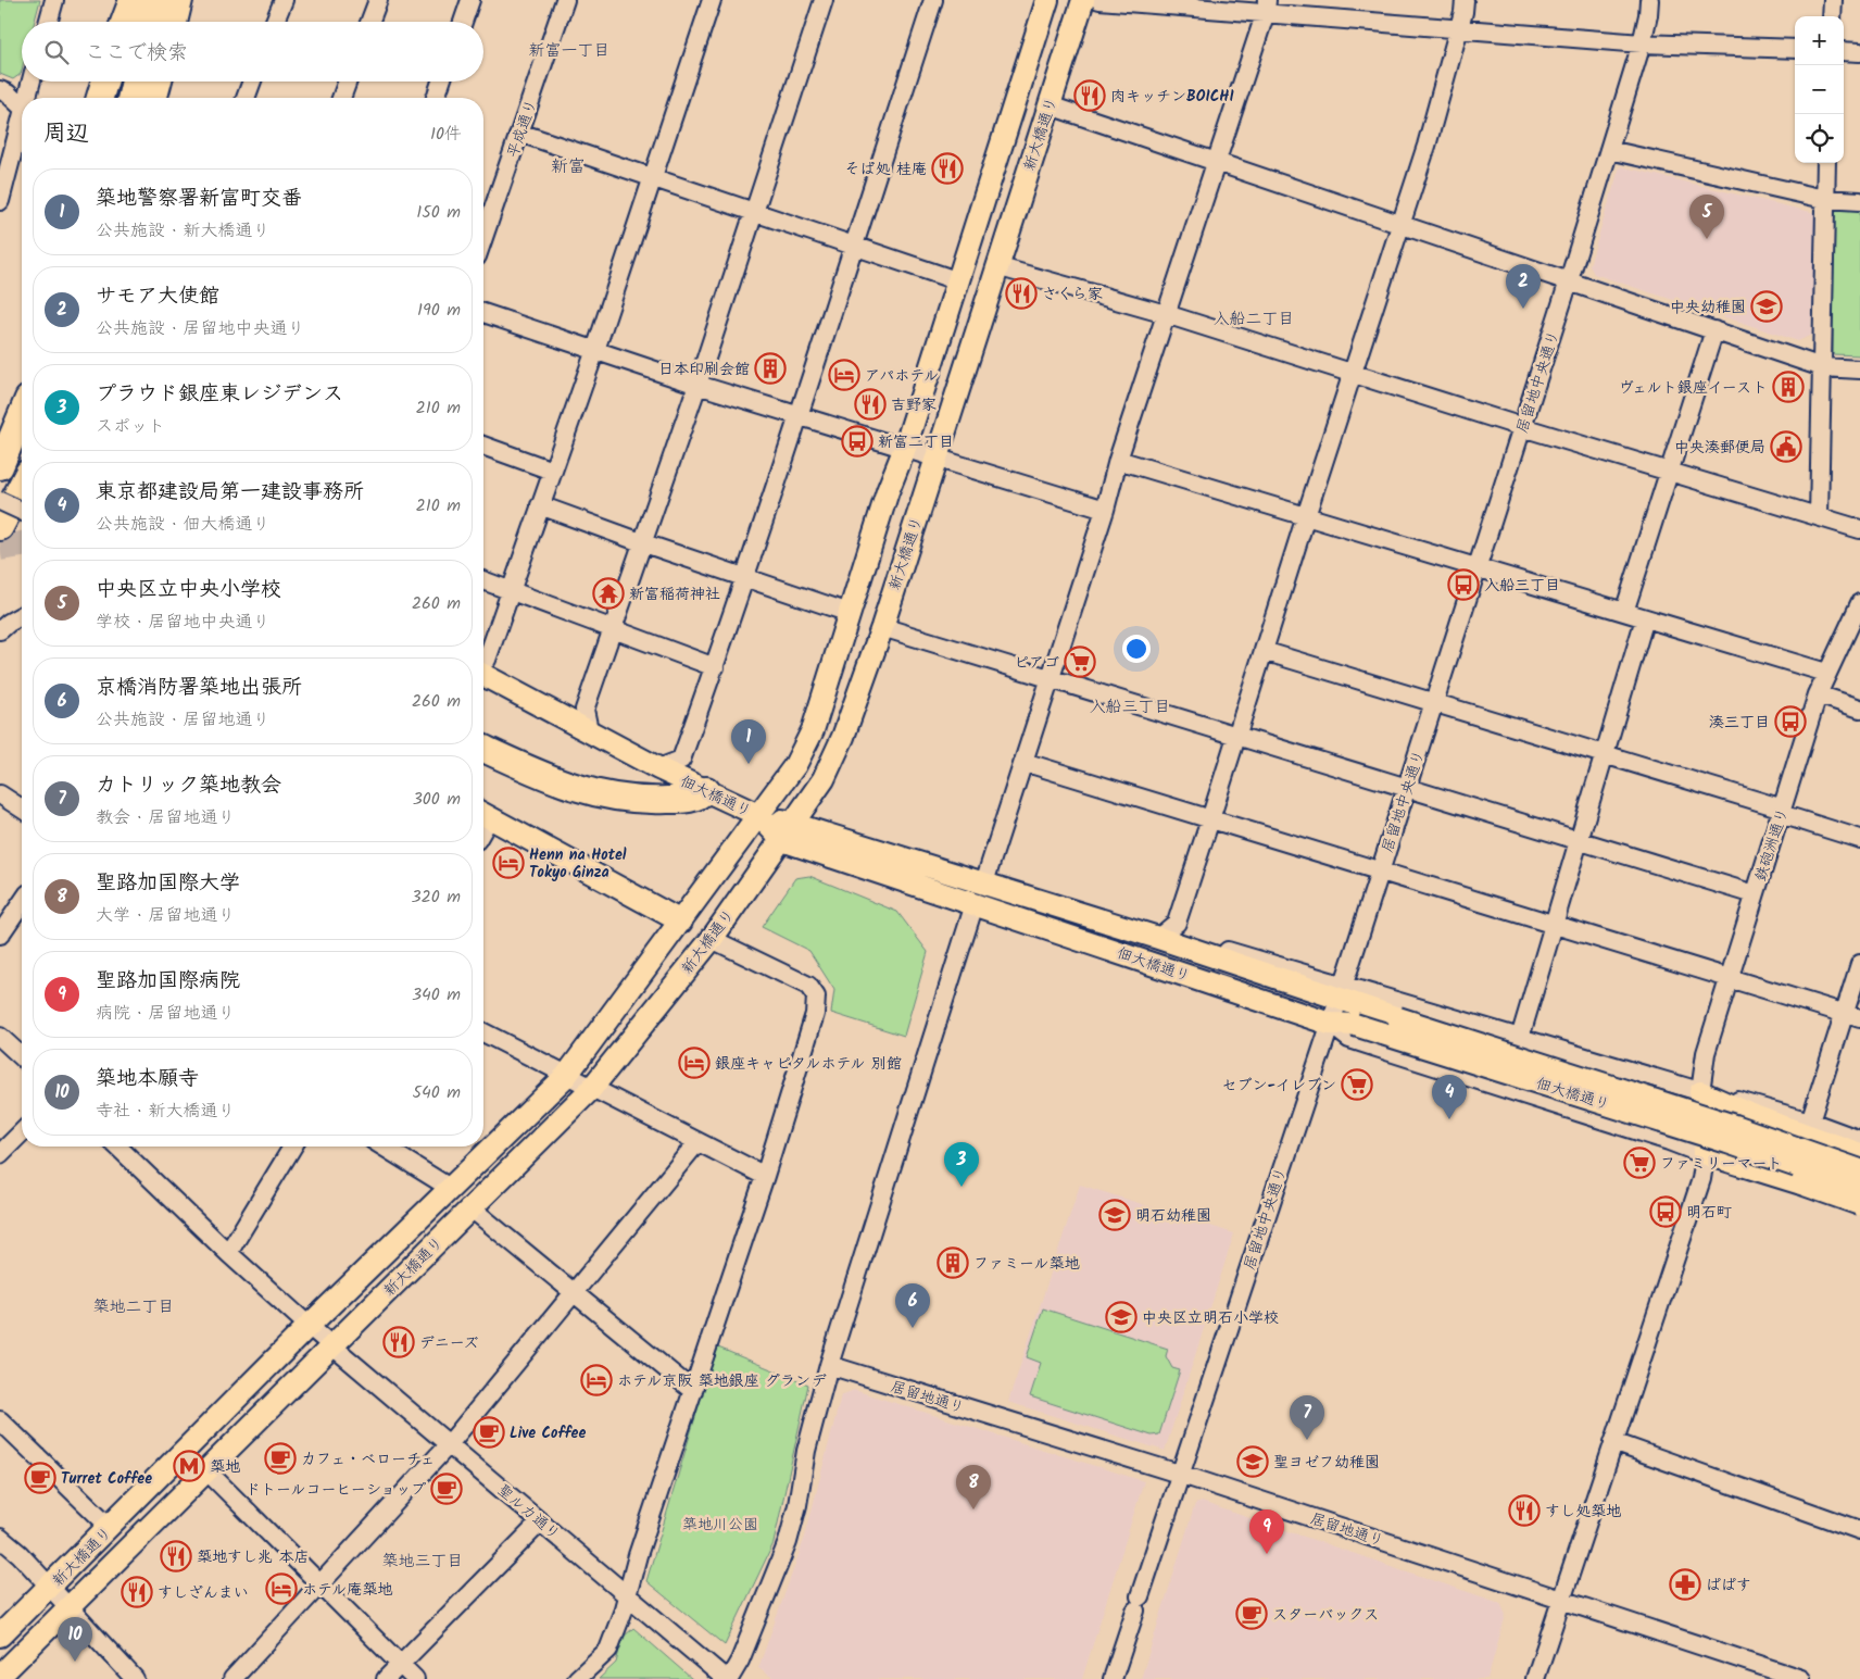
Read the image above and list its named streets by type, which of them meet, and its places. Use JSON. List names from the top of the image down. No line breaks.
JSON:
{"streets":{"main road":["新大橋通り","佃大橋通り"],"street":["平成通り","居留地中央通り","鉄砲洲通り","居留地通り","聖ルカ通り"]},"crossings":[["新大橋通り","佃大橋通り"],["新大橋通り","聖ルカ通り"],["居留地中央通り","佃大橋通り"],["居留地中央通り","居留地通り"],["鉄砲洲通り","居留地通り"]],"districts":["新富一丁目","新富","入船二丁目","入船三丁目","築地二丁目","築地三丁目"],"parks":["築地川公園"],"places":{"restaurant":["肉キッチンBOICHI","そば処 桂庵","さくら家","吉野家","デニーズ","すし処築地","築地すし兆 本店","すしざんまい"],"school or university":["中央幼稚園","明石幼稚園","中央区立明石小学校","聖ヨゼフ幼稚園"],"building":["日本印刷会館","ヴェルト銀座イースト","ファミール築地"],"hotel":["アパホテル","Henn na Hotel Tokyo Ginza","銀座キャピタルホテル 別館","ホテル京阪 築地銀座 グランデ","ホテル庵築地"],"bus stop":["新富二丁目","入船三丁目","湊三丁目","明石町"],"public building":["中央湊郵便局"],"temple":["新富稲荷神社"],"supermarket":["ピアゴ","セブン-イレブン","ファミリーマート"],"cafe":["Live Coffee","カフェ・ベローチェ","Turret Coffee","ドトールコーヒーショップ","スターバックス"],"metro station":["築地"],"pharmacy":["ぱぱす"]},"page":{"map_buttons":["+","−"],"search":"ここで検索","heading":["周辺","10件"],"list":[{"mark":"1","name":"築地警察署新富町交番","note":"公共施設 · 新大橋通り","value":"150 m"},{"mark":"2","name":"サモア大使館","note":"公共施設 · 居留地中央通り","value":"190 m"},{"mark":"3","name":"プラウド銀座東レジデンス","note":"スポット","value":"210 m"},{"mark":"4","name":"東京都建設局第一建設事務所","note":"公共施設 · 佃大橋通り","value":"210 m"},{"mark":"5","name":"中央区立中央小学校","note":"学校 · 居留地中央通り","value":"260 m"},{"mark":"6","name":"京橋消防署築地出張所","note":"公共施設 · 居留地通り","value":"260 m"},{"mark":"7","name":"カトリック築地教会","note":"教会 · 居留地通り","value":"300 m"},{"mark":"8","name":"聖路加国際大学","note":"大学 · 居留地通り","value":"320 m"},{"mark":"9","name":"聖路加国際病院","note":"病院 · 居留地通り","value":"340 m"},{"mark":"10","name":"築地本願寺","note":"寺社 · 新大橋通り","value":"540 m"}],"pins":["5","2","1","4","3","6","7","8","9","10"]}}
